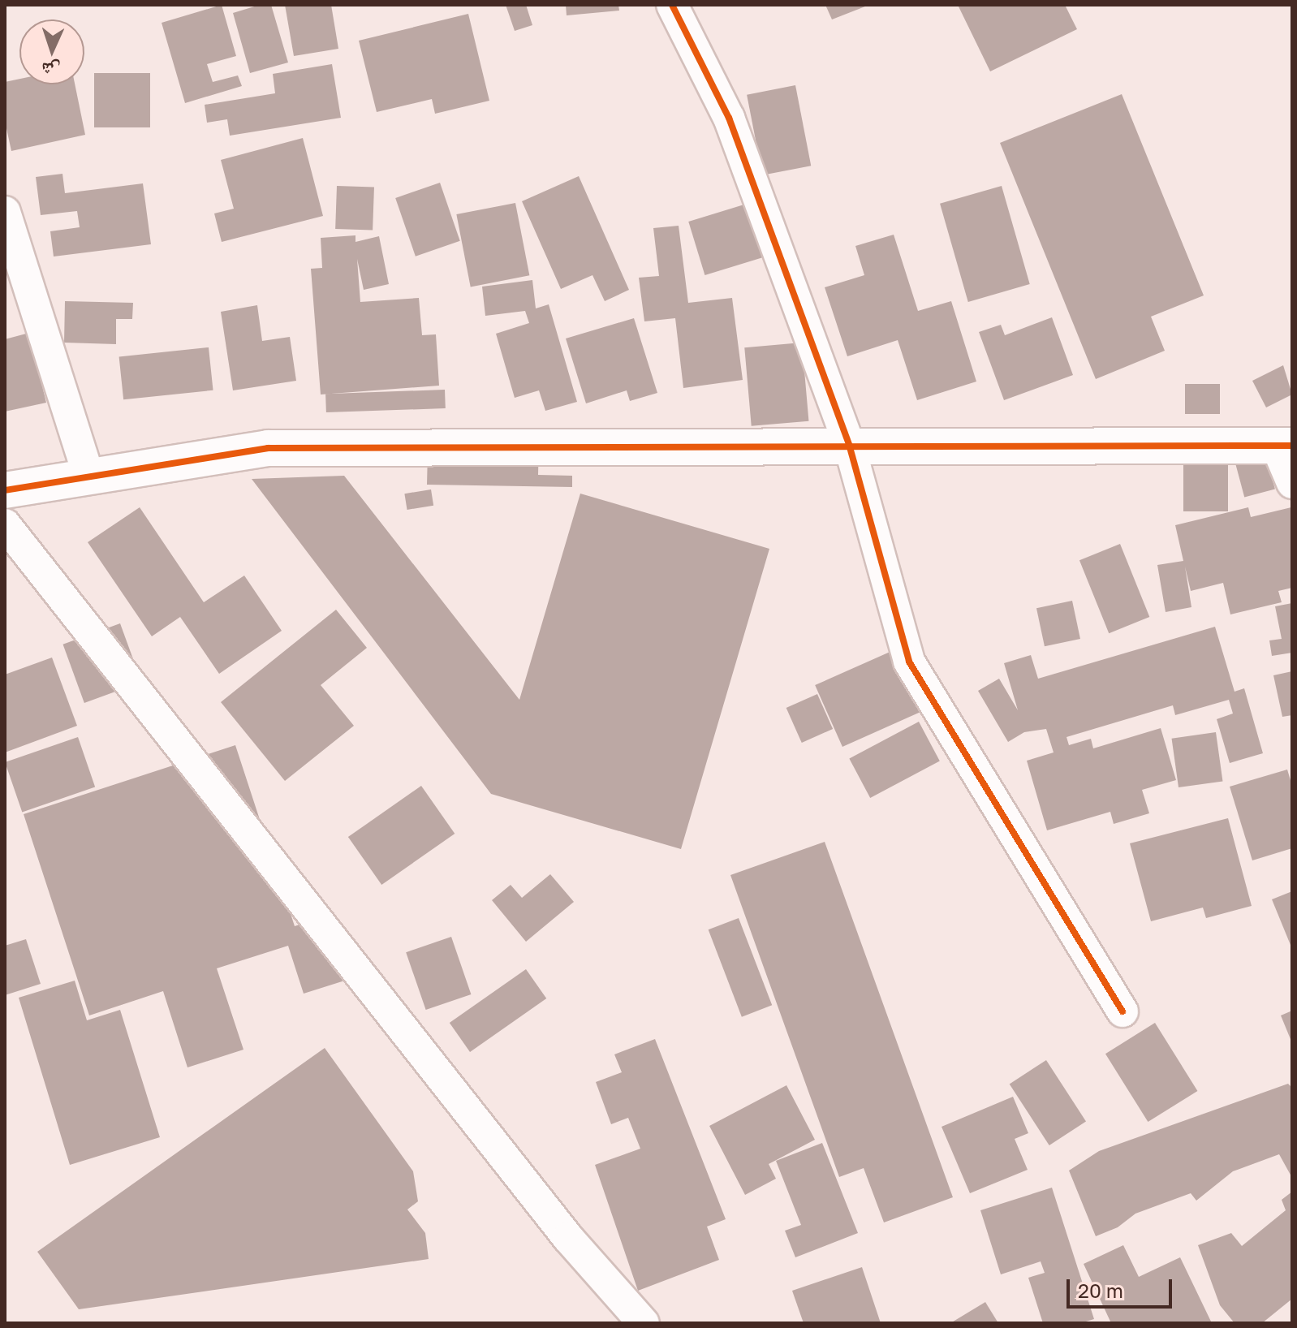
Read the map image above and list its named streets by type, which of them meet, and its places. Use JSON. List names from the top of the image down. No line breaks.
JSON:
{"scale_bar":"20 m","north":"bottom"}
